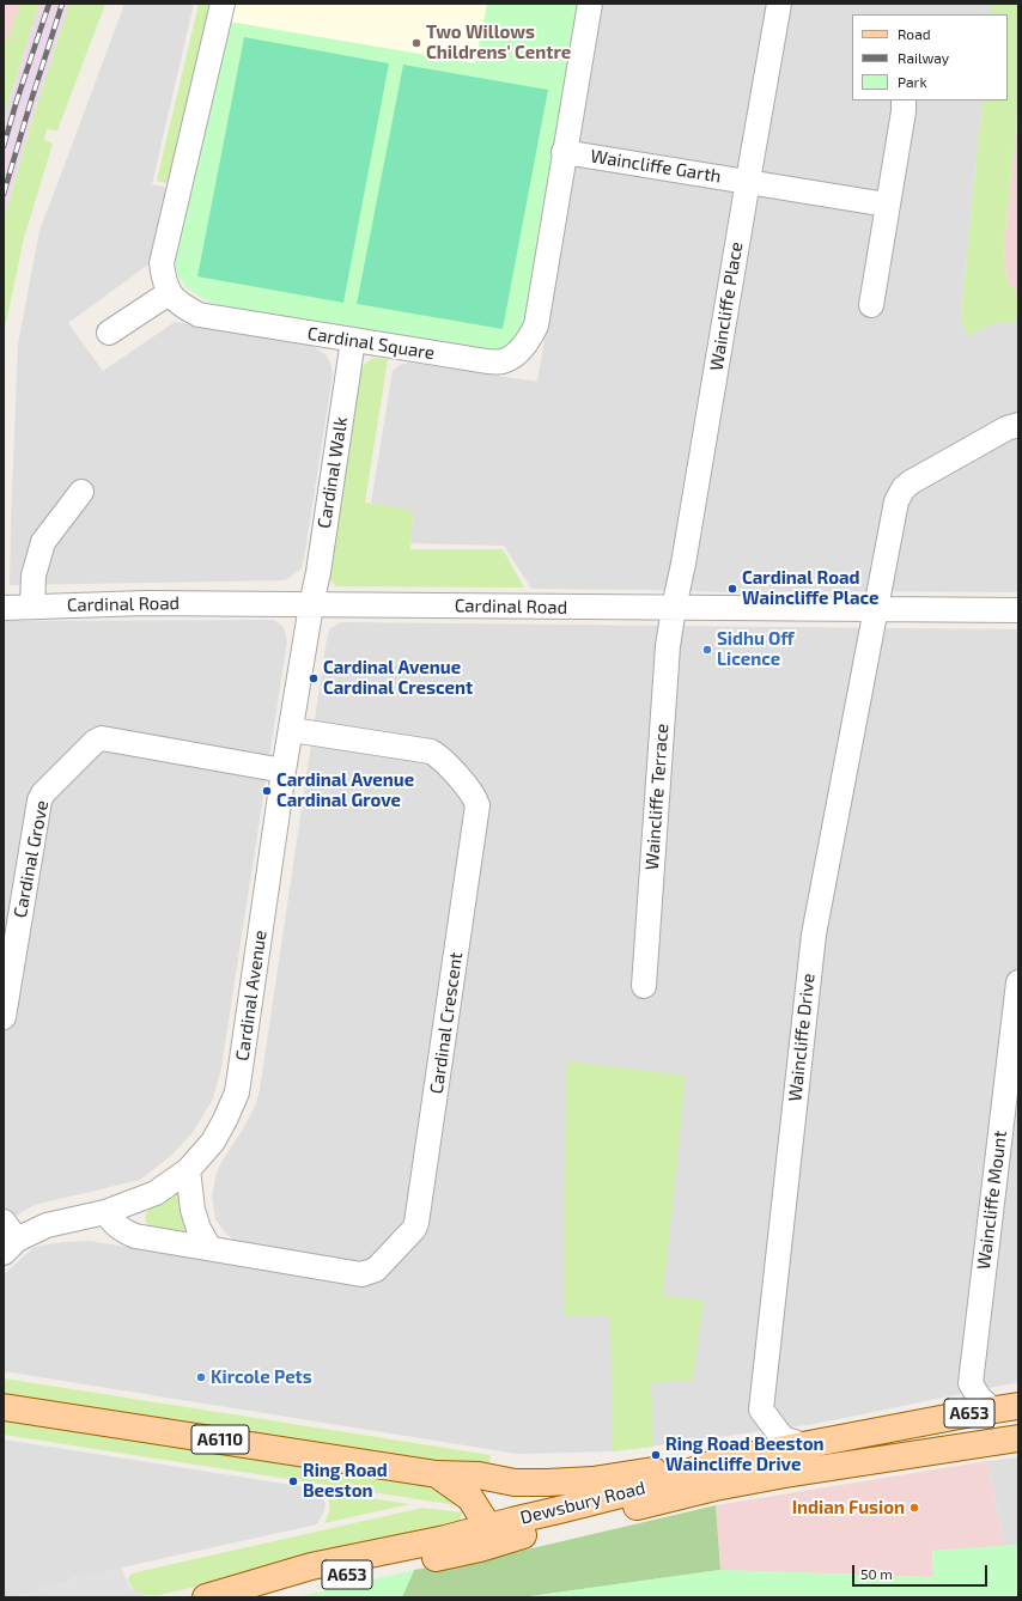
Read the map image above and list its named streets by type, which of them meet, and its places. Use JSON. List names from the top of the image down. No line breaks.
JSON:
{"streets":{"main road":["A653","A6110","Dewsbury Road"],"street":["Waincliffe Garth","Waincliffe Place","Cardinal Square","Cardinal Walk","Cardinal Road","Waincliffe Terrace","Cardinal Grove","Cardinal Avenue","Cardinal Crescent","Waincliffe Drive","Waincliffe Mount"]},"crossings":[["Waincliffe Garth","Waincliffe Place"],["Waincliffe Garth","Cardinal Square"],["Waincliffe Place","Cardinal Road"],["Waincliffe Place","Waincliffe Terrace"],["Cardinal Square","Cardinal Walk"],["Cardinal Walk","Cardinal Road"],["Cardinal Walk","Cardinal Avenue"],["Cardinal Road","Waincliffe Terrace"],["Cardinal Road","Cardinal Avenue"],["Cardinal Road","Waincliffe Drive"],["Cardinal Grove","Cardinal Avenue"],["Cardinal Avenue","Cardinal Crescent"],["Waincliffe Drive","Dewsbury Road"],["Waincliffe Mount","Dewsbury Road"],["A6110","Dewsbury Road"]],"places":["Two Willows Childrens' Centre","Cardinal Road Waincliffe Place","Sidhu Off Licence","Cardinal Avenue Cardinal Crescent","Cardinal Avenue Cardinal Grove","Kircole Pets","Ring Road Beeston Waincliffe Drive","Ring Road Beeston","Indian Fusion"],"legend":["Road","Railway","Park"],"scale_bar":"50 m"}
